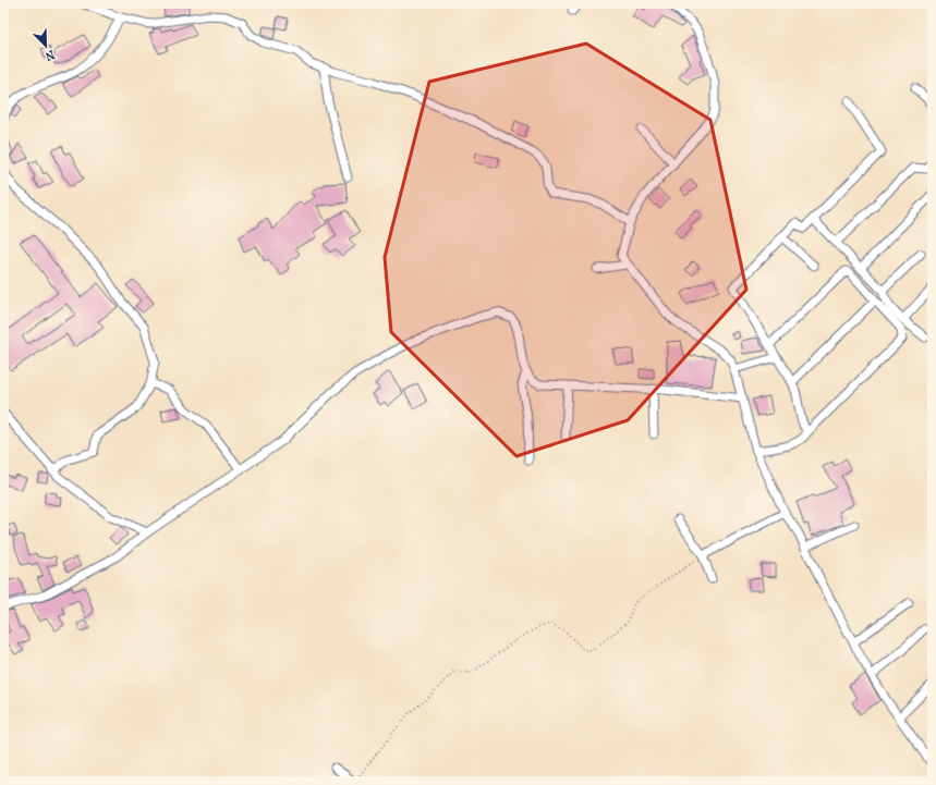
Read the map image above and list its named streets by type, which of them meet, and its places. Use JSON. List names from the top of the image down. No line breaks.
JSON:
{"north":"bottom right"}
